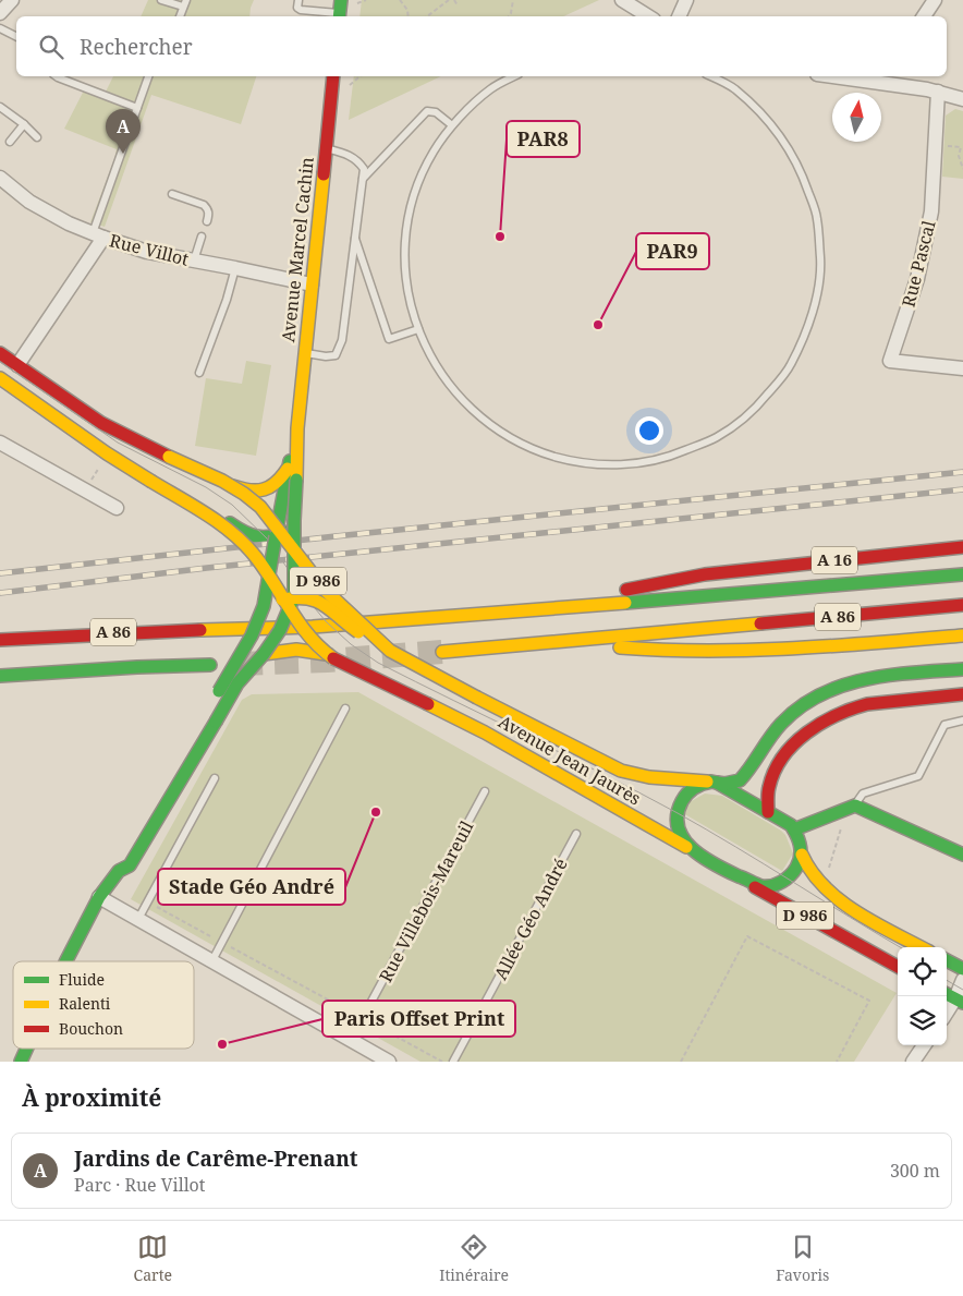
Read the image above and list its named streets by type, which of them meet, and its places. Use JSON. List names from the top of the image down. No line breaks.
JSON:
{"streets":{"main road":["Avenue Marcel Cachin","A 16","D 986","A 86","Avenue Jean Jaurès"],"street":["Rue Villot","Rue Pascal"],"lane":["Rue Villebois-Mareuil","Allée Géo André"]},"crossings":[["Rue Villot","Avenue Marcel Cachin"],["Avenue Marcel Cachin","D 986"],["A 16","A 86"],["D 986","Avenue Jean Jaurès"]],"places":["PAR8","PAR9","Stade Géo André","Paris Offset Print"],"legend":["Fluide","Ralenti","Bouchon"],"north":"top","page":{"search":"Rechercher","pins":"A","heading":"À proximité","list":[{"mark":"A","name":"Jardins de Carême-Prenant","note":"Parc · Rue Villot","value":"300 m"}],"nav":["Carte","Itinéraire","Favoris"]}}
